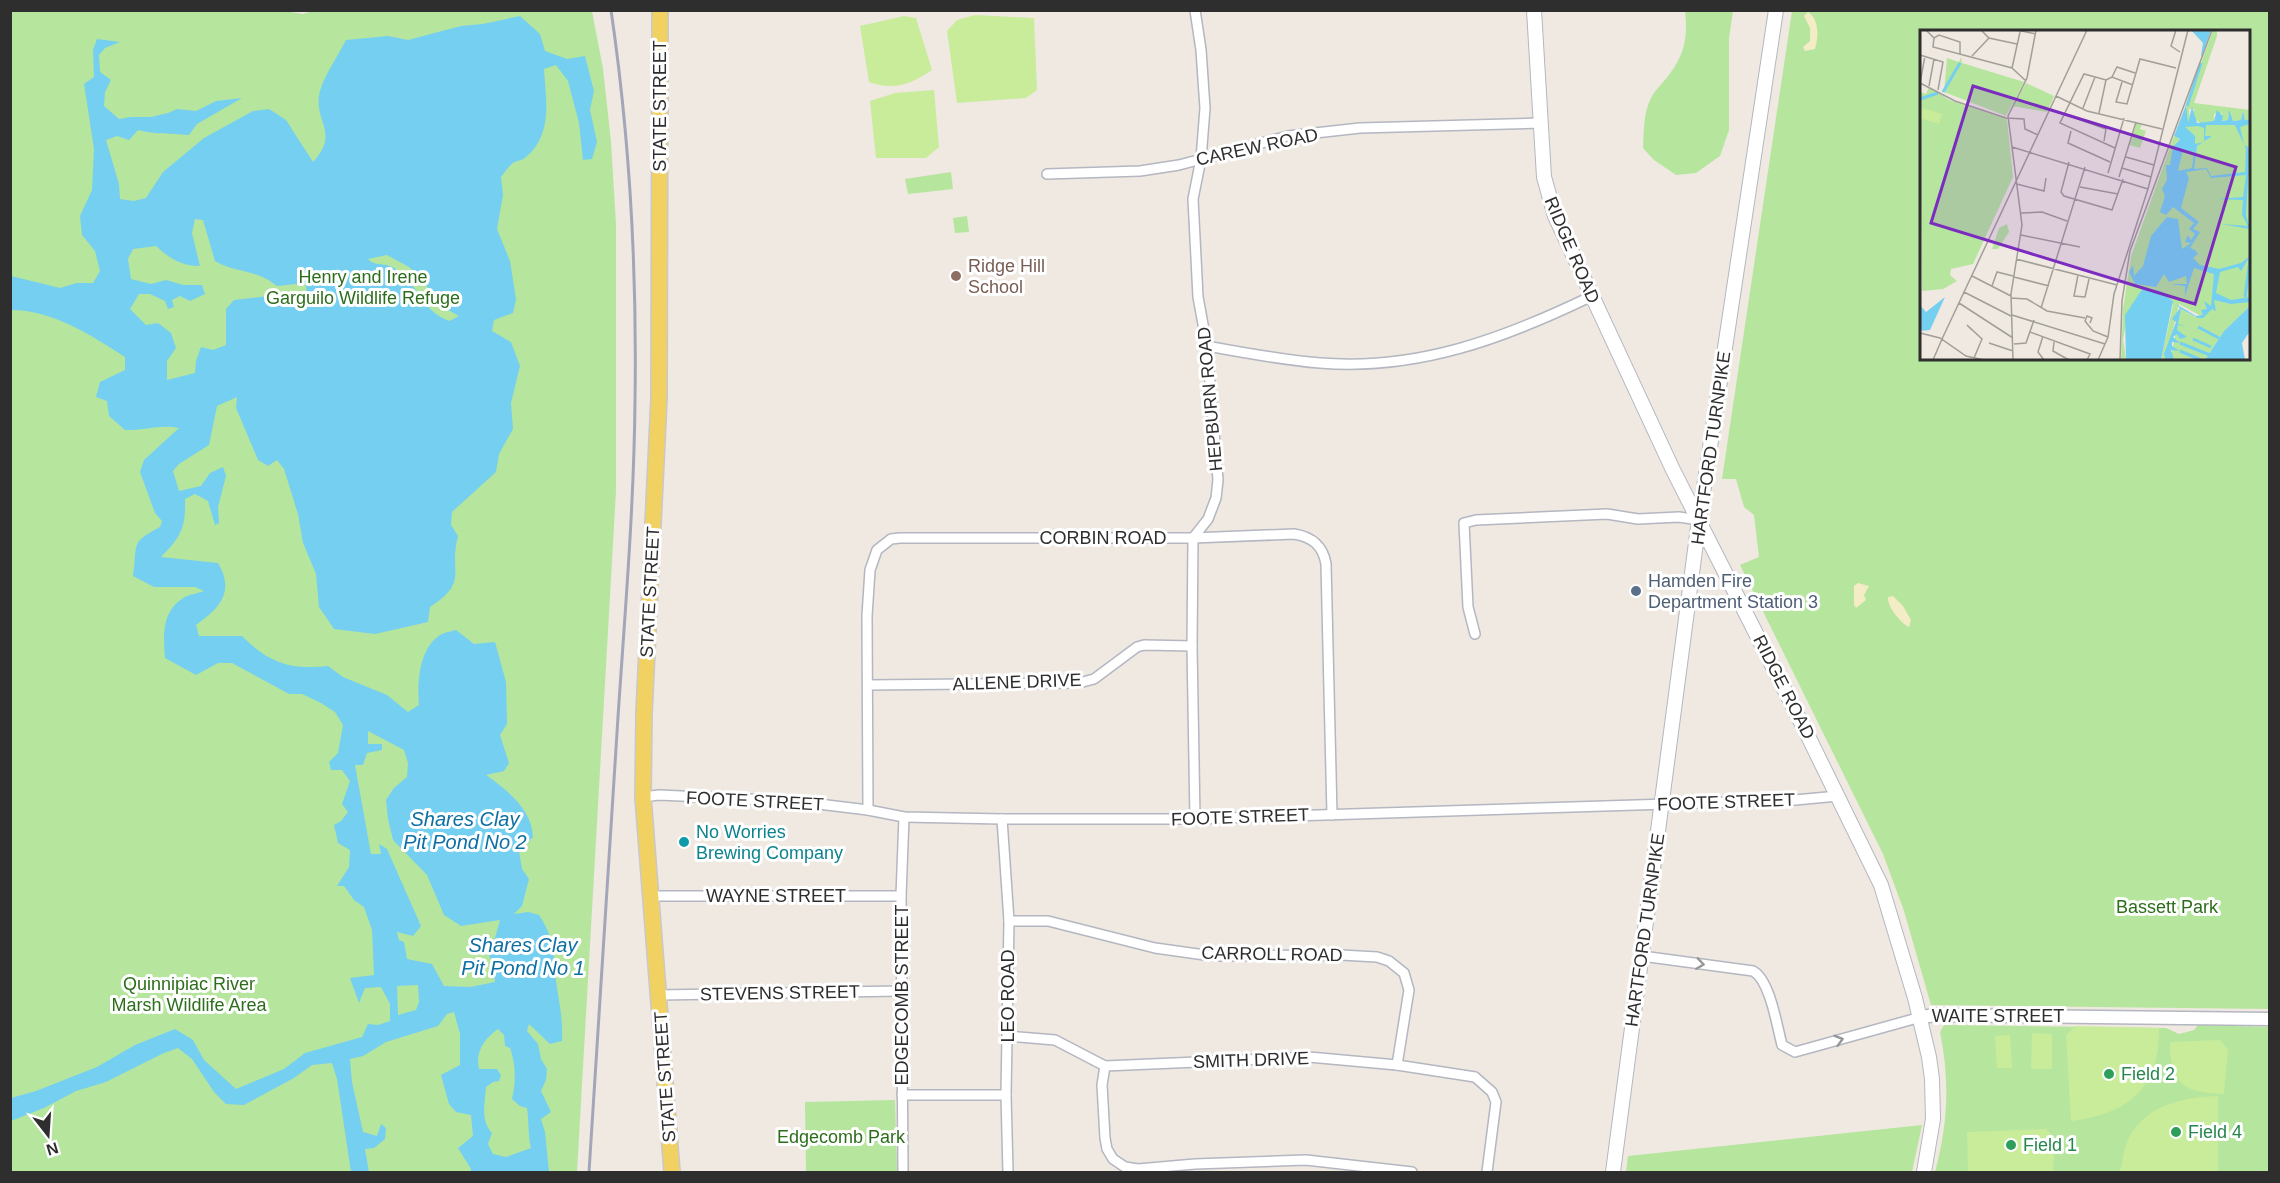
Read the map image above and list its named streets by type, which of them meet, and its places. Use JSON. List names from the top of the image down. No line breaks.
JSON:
{"streets":{"main road":["STATE STREET","RIDGE ROAD","HARTFORD TURNPIKE"],"street":["CAREW ROAD","HEPBURN ROAD","CORBIN ROAD","ALLENE DRIVE","FOOTE STREET","WAYNE STREET","CARROLL ROAD","STEVENS STREET","EDGECOMB STREET","LEO ROAD","WAITE STREET","SMITH DRIVE"]},"crossings":[["STATE STREET","FOOTE STREET"],["STATE STREET","WAYNE STREET"],["STATE STREET","STEVENS STREET"],["CAREW ROAD","RIDGE ROAD"],["CAREW ROAD","HEPBURN ROAD"],["RIDGE ROAD","HARTFORD TURNPIKE"],["RIDGE ROAD","FOOTE STREET"],["RIDGE ROAD","WAITE STREET"],["HEPBURN ROAD","CORBIN ROAD"],["HARTFORD TURNPIKE","FOOTE STREET"],["HARTFORD TURNPIKE","WAITE STREET"],["CORBIN ROAD","ALLENE DRIVE"],["CORBIN ROAD","FOOTE STREET"],["FOOTE STREET","EDGECOMB STREET"],["FOOTE STREET","LEO ROAD"],["WAYNE STREET","EDGECOMB STREET"],["CARROLL ROAD","LEO ROAD"],["CARROLL ROAD","SMITH DRIVE"],["STEVENS STREET","EDGECOMB STREET"]],"one_way":["WAITE STREET"],"water":["Shares Clay Pit Pond No 2","Shares Clay Pit Pond No 1"],"parks":["Henry and Irene Garguilo Wildlife Refuge","Bassett Park","Quinnipiac River Marsh Wildlife Area","Edgecomb Park"],"places":["Ridge Hill School","Hamden Fire Department Station 3","No Worries Brewing Company","Field 2","Field 4","Field 1"],"north":"bottom"}
